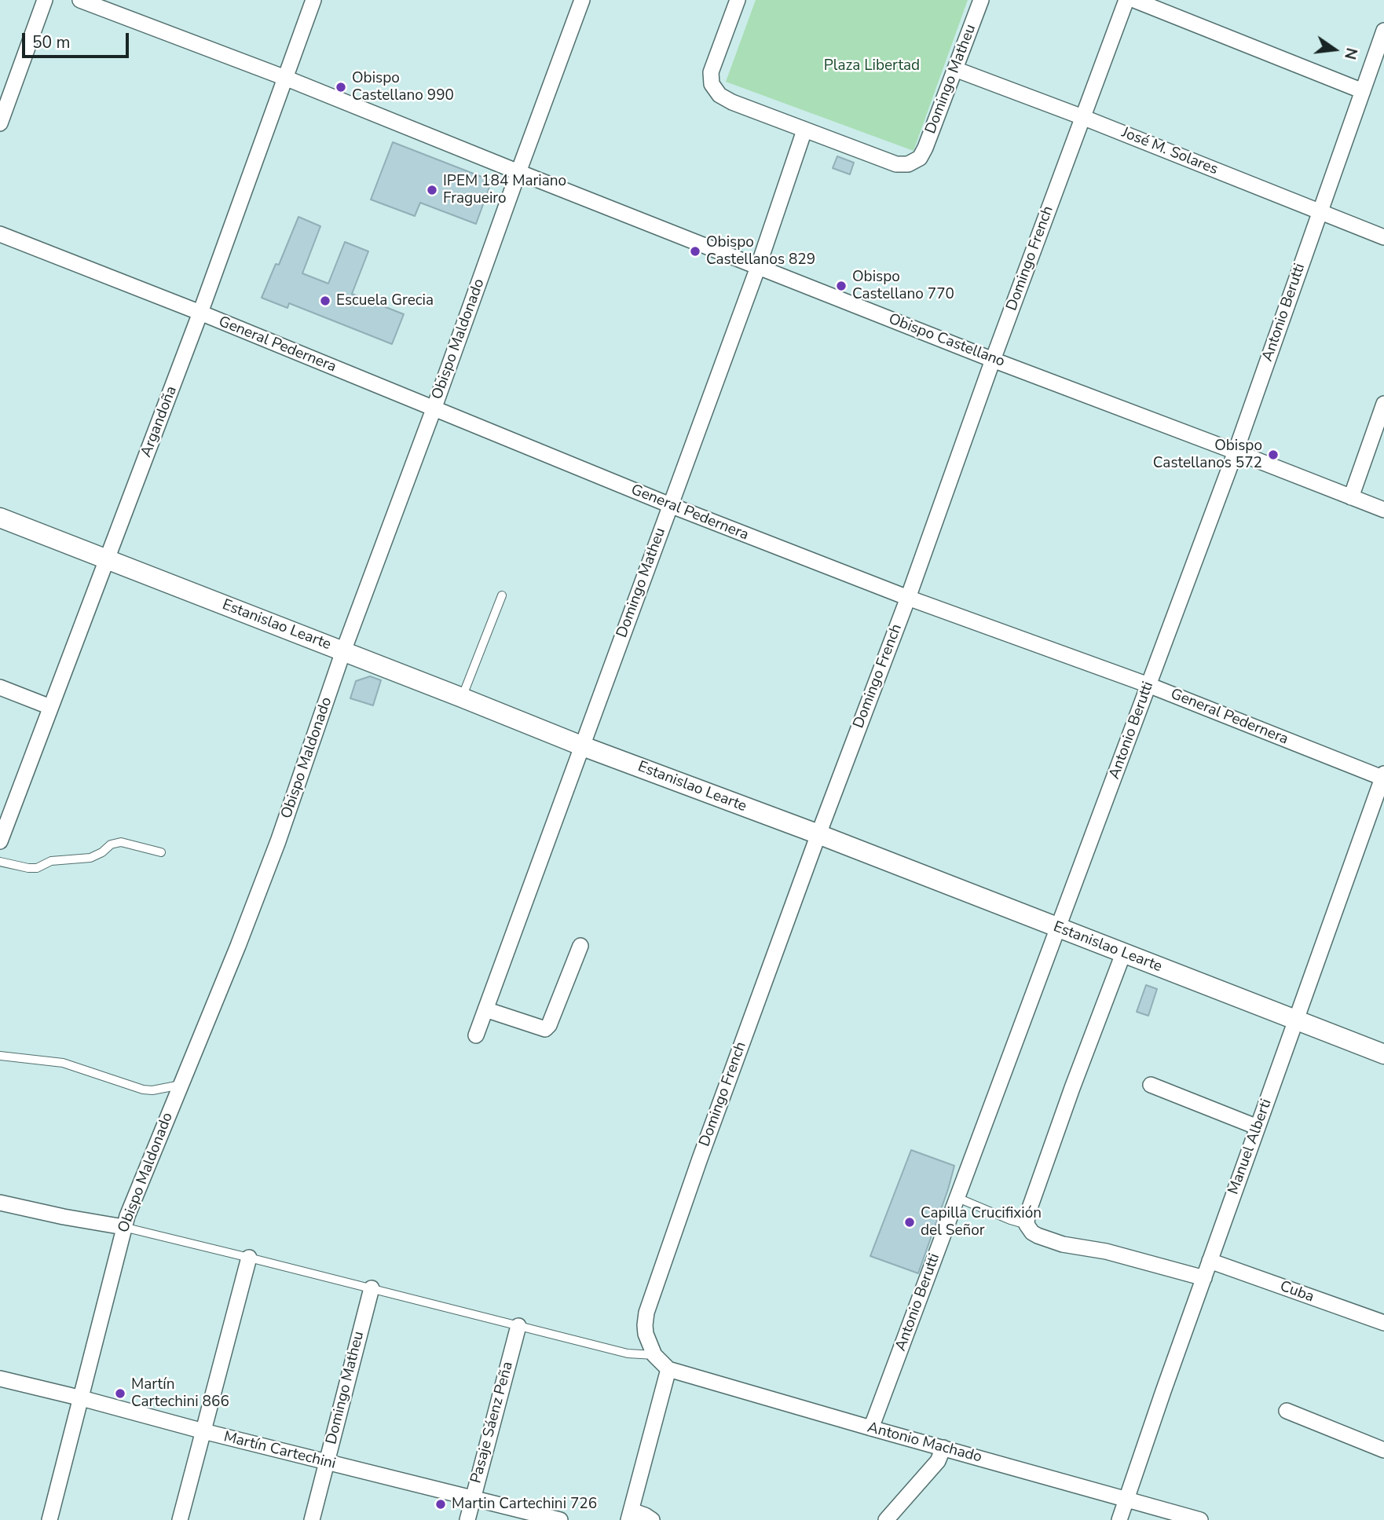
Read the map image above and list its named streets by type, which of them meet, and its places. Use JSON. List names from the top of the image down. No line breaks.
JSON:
{"streets":{"street":["Domingo Matheu","José M. Solares","Domingo French","Antonio Berutti","Obispo Maldonado","Obispo Castellano","General Pedernera","Argandoña","Estanislao Learte","Manuel Alberti","Cuba","Pasaje Sáenz Peña","Antonio Machado","Martín Cartechini"]},"crossings":[["Domingo Matheu","José M. Solares"],["Domingo Matheu","Obispo Castellano"],["Domingo Matheu","General Pedernera"],["Domingo Matheu","Estanislao Learte"],["Domingo Matheu","Martín Cartechini"],["José M. Solares","Domingo French"],["José M. Solares","Antonio Berutti"],["Domingo French","Obispo Castellano"],["Domingo French","General Pedernera"],["Domingo French","Estanislao Learte"],["Domingo French","Antonio Machado"],["Antonio Berutti","Obispo Castellano"],["Antonio Berutti","General Pedernera"],["Antonio Berutti","Estanislao Learte"],["Antonio Berutti","Antonio Machado"],["Obispo Maldonado","Obispo Castellano"],["Obispo Maldonado","General Pedernera"],["Obispo Maldonado","Estanislao Learte"],["Obispo Maldonado","Martín Cartechini"],["Obispo Castellano","Argandoña"],["General Pedernera","Argandoña"],["General Pedernera","Manuel Alberti"],["Argandoña","Estanislao Learte"],["Estanislao Learte","Manuel Alberti"],["Manuel Alberti","Cuba"],["Manuel Alberti","Antonio Machado"],["Pasaje Sáenz Peña","Martín Cartechini"]],"parks":["Plaza Libertad"],"places":["Obispo Castellano 990","IPEM 184 Mariano Fragueiro","Obispo Castellanos 829","Obispo Castellano 770","Escuela Grecia","Obispo Castellanos 572","Capilla Crucifixión del Señor","Martín Cartechini 866","Martin Cartechini 726"],"scale_bar":"50 m","north":"right"}
